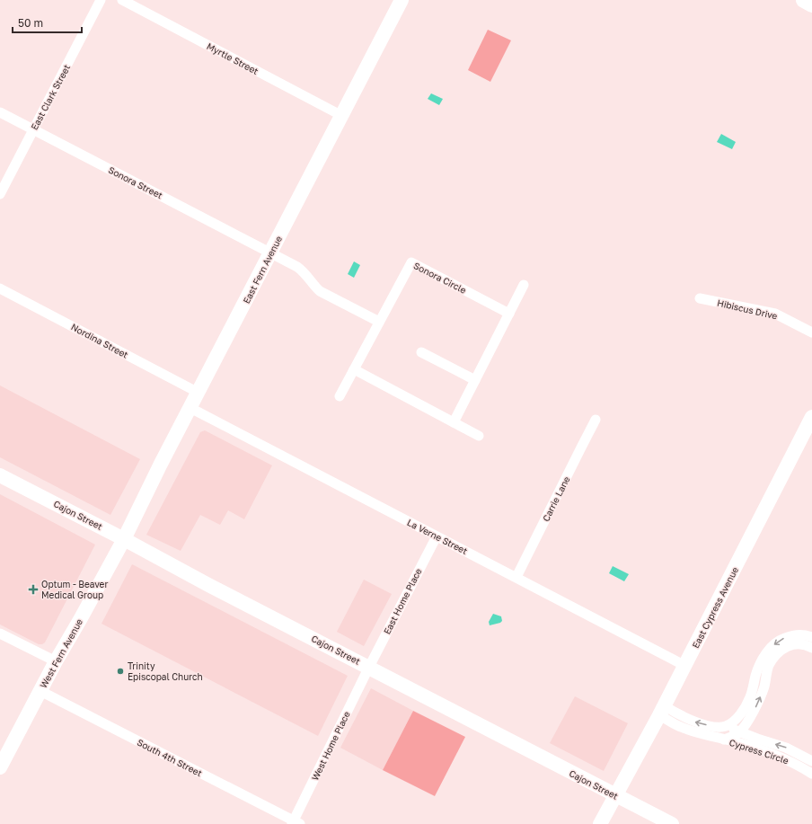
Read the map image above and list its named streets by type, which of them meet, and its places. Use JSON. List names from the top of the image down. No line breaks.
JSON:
{"streets":{"street":["Myrtle Street","East Clark Street","Sonora Street","East Fern Avenue","Sonora Circle","Hibiscus Drive","Nordina Street","Carrie Lane","Cajon Street","La Verne Street","East Home Place","East Cypress Avenue","West Fern Avenue","West Home Place","Cypress Circle","South 4th Street"]},"crossings":[["Myrtle Street","East Fern Avenue"],["East Clark Street","Sonora Street"],["Sonora Street","East Fern Avenue"],["East Fern Avenue","Nordina Street"],["East Fern Avenue","Cajon Street"],["East Fern Avenue","La Verne Street"],["East Fern Avenue","West Fern Avenue"],["Carrie Lane","La Verne Street"],["Cajon Street","East Home Place"],["Cajon Street","East Cypress Avenue"],["Cajon Street","West Fern Avenue"],["Cajon Street","West Home Place"],["La Verne Street","East Home Place"],["La Verne Street","East Cypress Avenue"],["East Home Place","West Home Place"],["East Cypress Avenue","Cypress Circle"],["West Fern Avenue","South 4th Street"],["West Home Place","South 4th Street"]],"places":{"health":["Optum - Beaver Medical Group"],"other":["Trinity Episcopal Church"]},"scale_bar":"50 m"}
